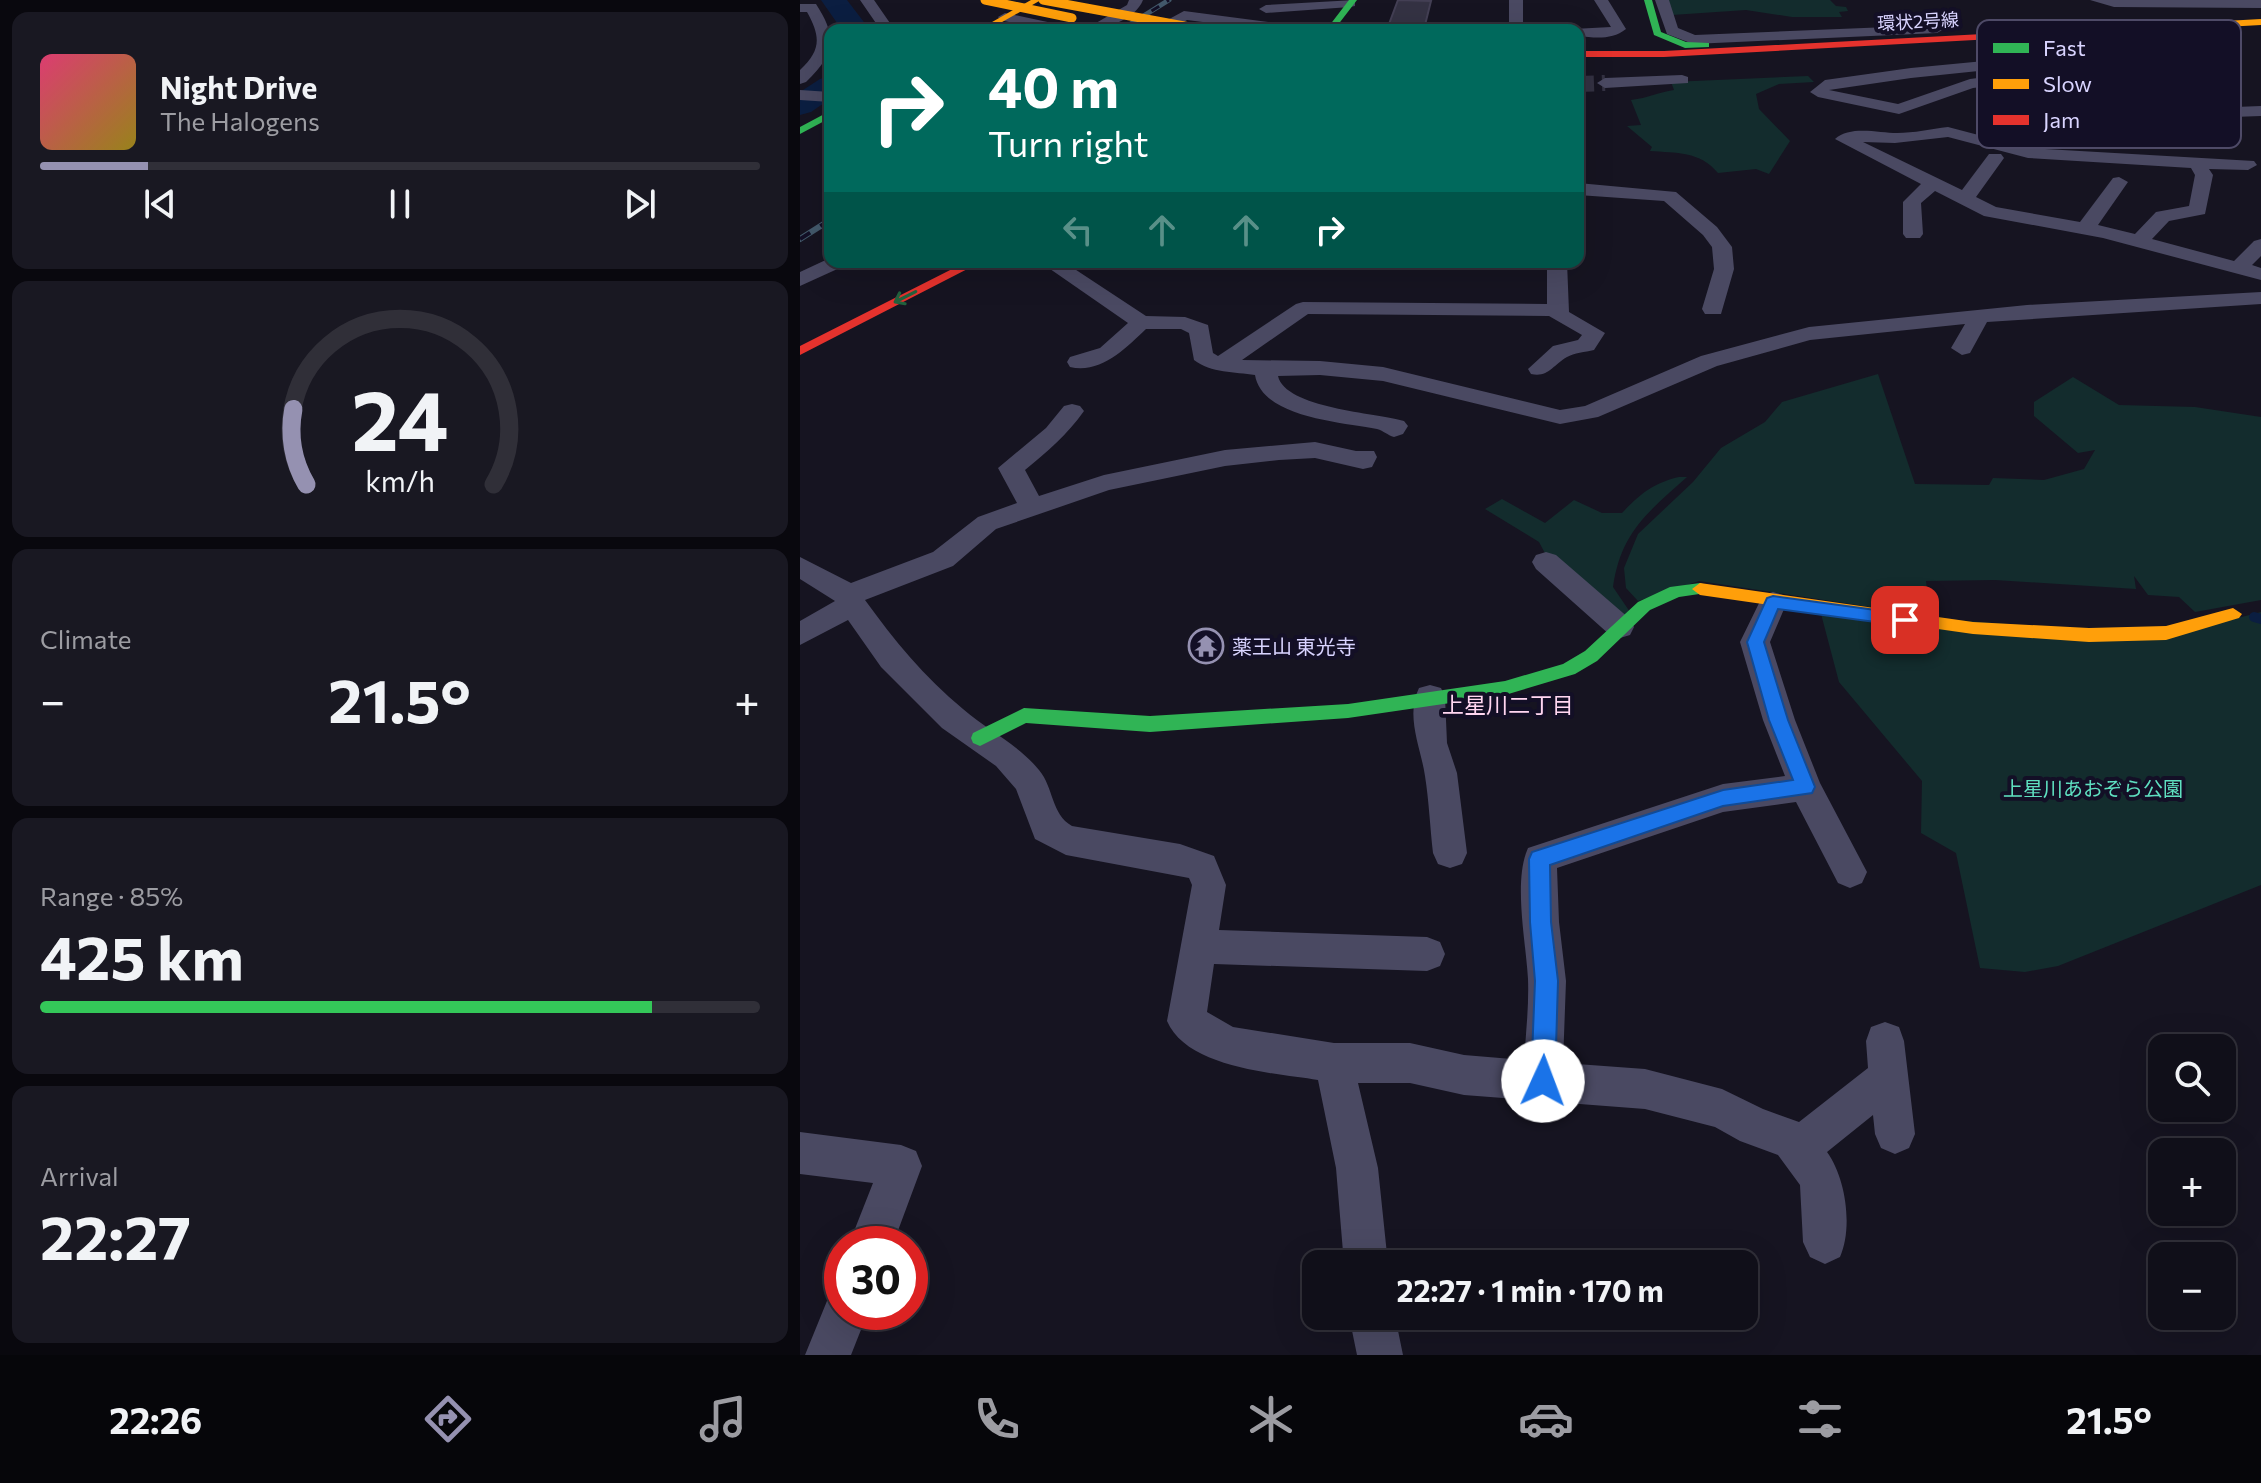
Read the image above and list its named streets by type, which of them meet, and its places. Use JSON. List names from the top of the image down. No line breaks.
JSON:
{"streets":{"main road":["環状2号線"]},"districts":["上星川二丁目"],"parks":["上星川あおぞら公園"],"places":{"temple":["薬王山 東光寺"]},"legend":["Fast","Slow","Jam"],"page":{"turn":["40 m","Turn right"],"song":["Night Drive","The Halogens"],"tile":["Climate",["Range · 85%","425 km"],["Arrival","22:27"]],"heat":["−","21.5°","+"],"map_buttons":["+","−"],"limit":"30","trip":"22:27 · 1 min · 170 m","tabs":["22:26","21.5°"],"gauge":["24","km/h"]}}
